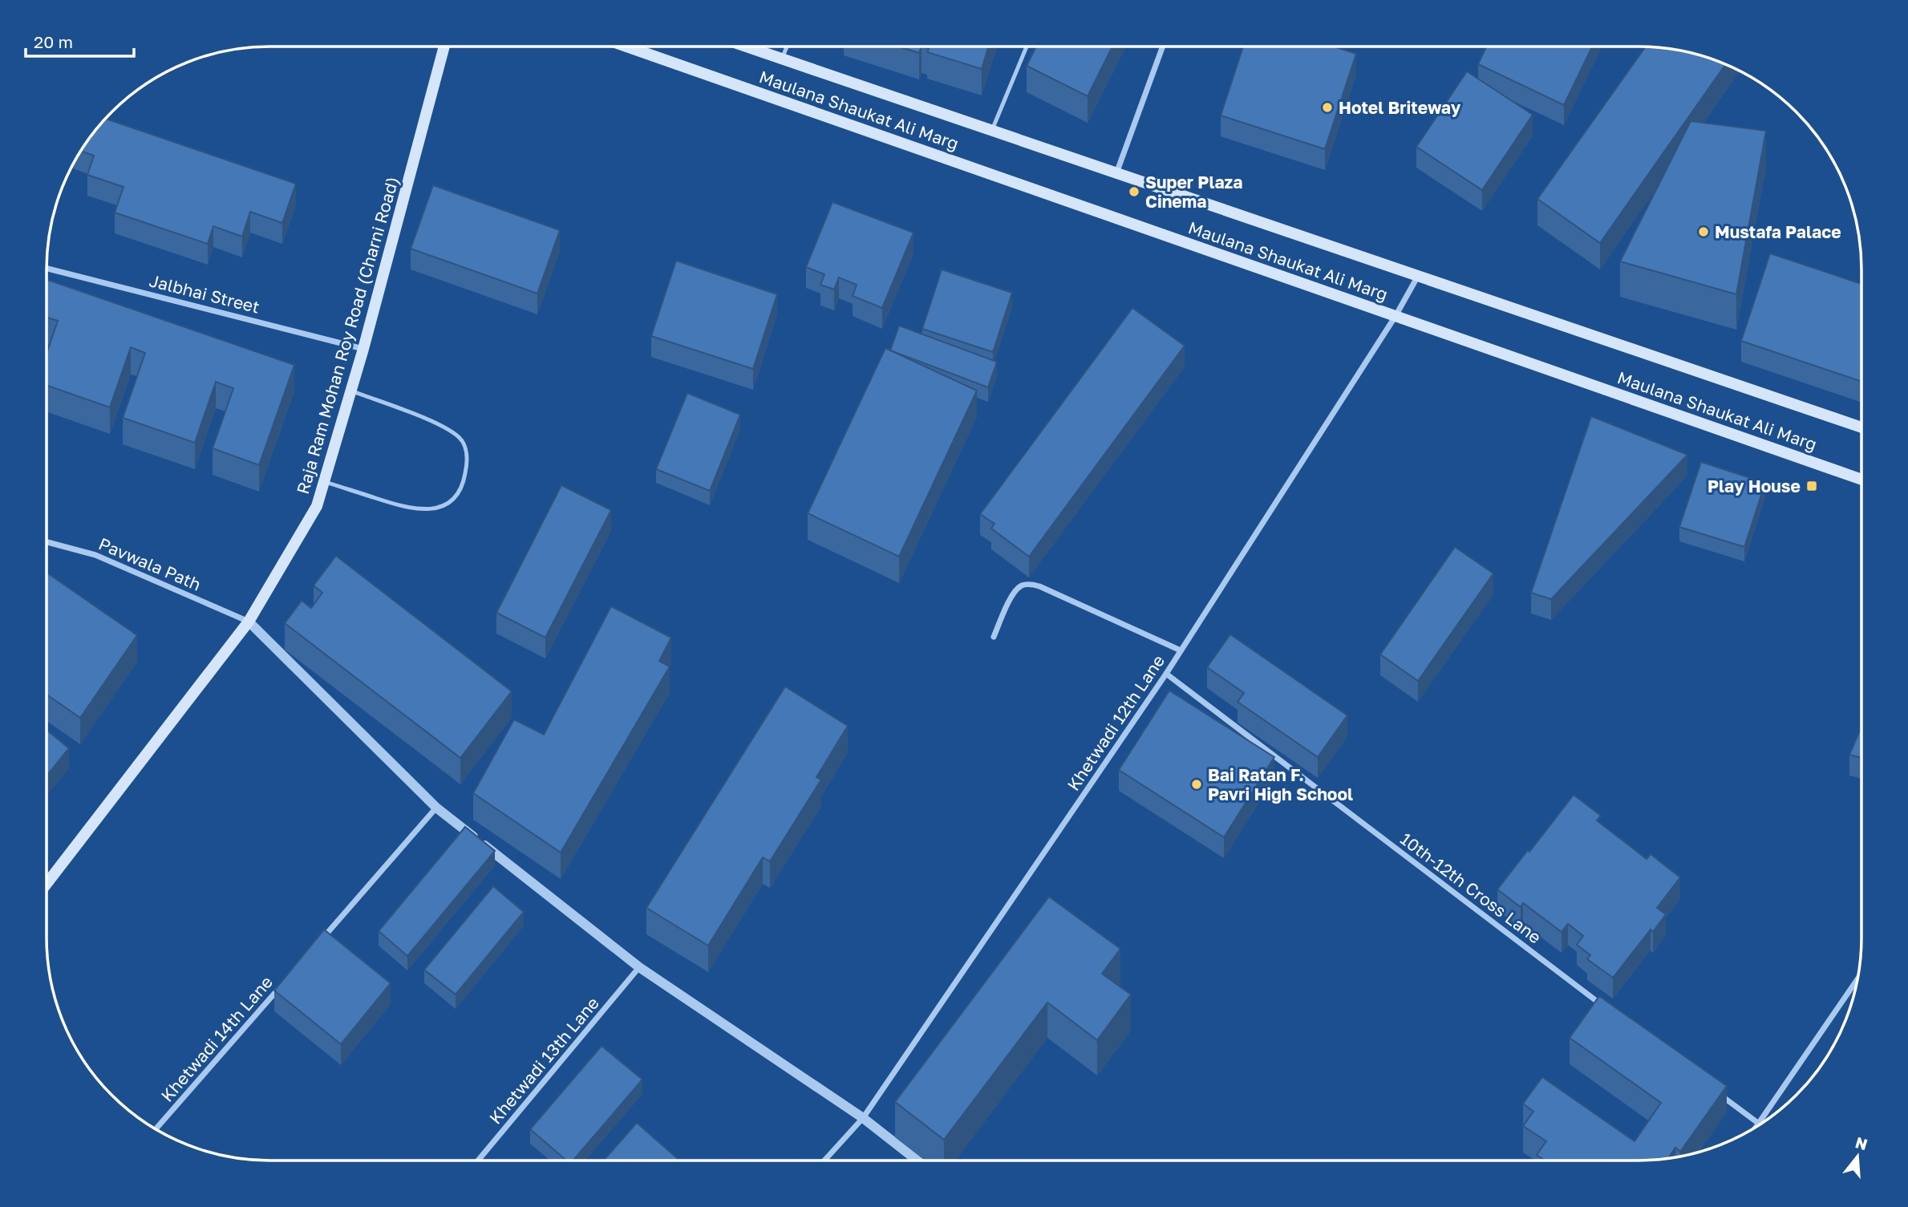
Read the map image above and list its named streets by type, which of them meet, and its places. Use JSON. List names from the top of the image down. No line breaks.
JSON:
{"streets":{"main road":["Maulana Shaukat Ali Marg","Raja Ram Mohan Roy Road (Charni Road)"],"street":["Jalbhai Street","Pavwala Path","Khetwadi 12th Lane","10th-12th Cross Lane","Khetwadi 14th Lane","Khetwadi 13th Lane"]},"crossings":[["Maulana Shaukat Ali Marg","Khetwadi 12th Lane"],["Jalbhai Street","Raja Ram Mohan Roy Road (Charni Road)"],["Raja Ram Mohan Roy Road (Charni Road)","Pavwala Path"],["Khetwadi 12th Lane","10th-12th Cross Lane"]],"places":{"other":["Hotel Briteway","Super Plaza Cinema","Mustafa Palace","Bai Ratan F. Pavri High School"],"transit":["Play House"]},"scale_bar":"20 m","north":"top"}
